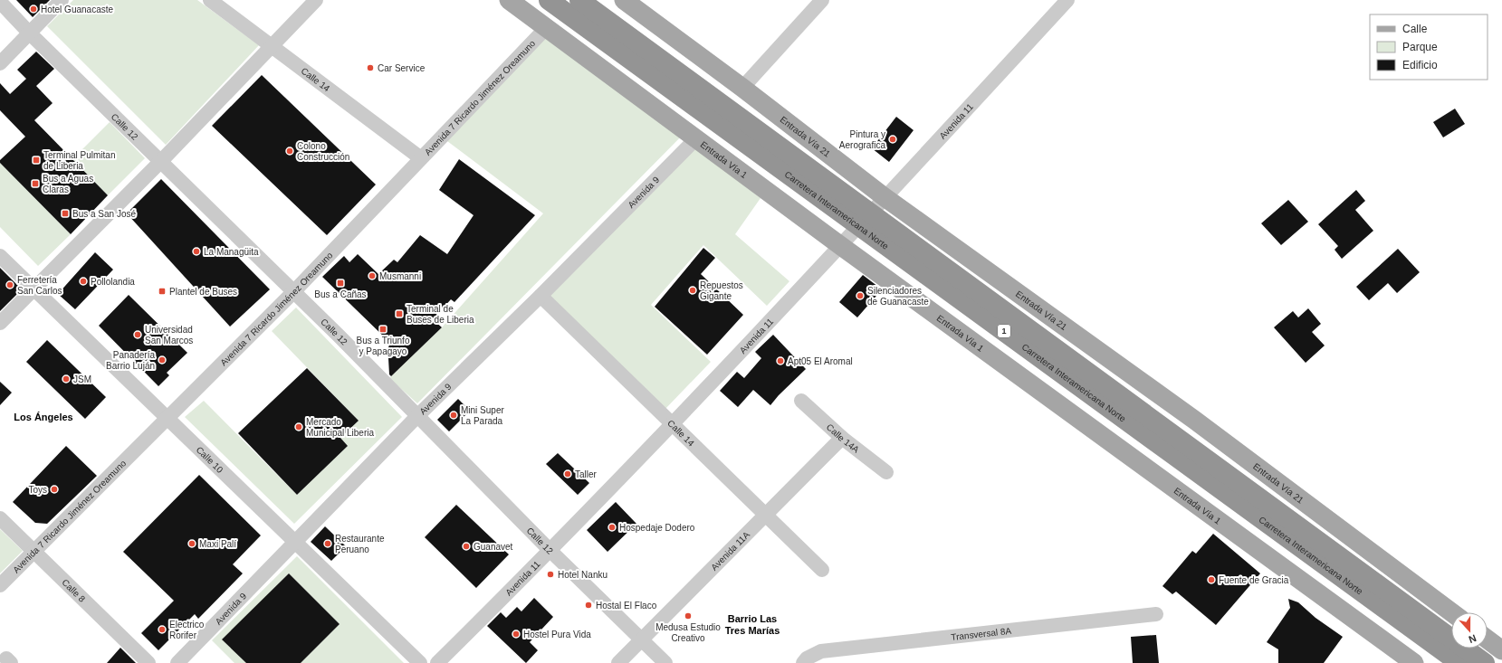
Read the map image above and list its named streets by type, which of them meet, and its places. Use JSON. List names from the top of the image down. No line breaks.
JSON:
{"streets":{"highway":["Carretera Interamericana Norte","1"],"main road":["Entrada Vía 21","Entrada Vía 1"],"street":["Calle 14","Avenida 7 Ricardo Jiménez Oreamuno","Avenida 11","Calle 12","Avenida 9","Calle 14A","Calle 10","Avenida 11A","Calle 8","Transversal 8A"]},"crossings":[["Calle 14","Avenida 7 Ricardo Jiménez Oreamuno"],["Calle 14","Avenida 11"],["Calle 14","Avenida 9"],["Calle 14","Avenida 11A"],["Avenida 7 Ricardo Jiménez Oreamuno","Calle 12"],["Avenida 7 Ricardo Jiménez Oreamuno","Entrada Vía 1"],["Avenida 7 Ricardo Jiménez Oreamuno","Calle 10"],["Avenida 7 Ricardo Jiménez Oreamuno","Calle 8"],["Avenida 11","Calle 12"],["Avenida 11","Entrada Vía 21"],["Avenida 11","Entrada Vía 1"],["Calle 12","Avenida 9"],["Calle 12","Avenida 11A"],["Entrada Vía 1","Avenida 9"],["Avenida 9","Calle 10"],["Calle 14A","Avenida 11A"]],"districts":["Los Ángeles","Barrio Las Tres Marías"],"places":{"other":["Hotel Guanacaste","Car Service","Pintura y Aerografica","Colono Construcción","La Managüita","Musmanni","Pollolandia","Ferretería San Carlos","Repuestos Gigante","Silenciadores de Guanacaste","Universidad San Marcos","Panadería Barrio Luján","Apt05 El Aromal","JSM","Mini Super La Parada","Mercado Municipal Liberia","Taller","Toys","Hospedaje Dodero","Maxi Palí","Restaurante Peruano","Guanavet","Hotel Nanku","Fuente de Gracia","Hostal El Flaco","Medusa Estudio Creativo","Electrico Rorifer","Hostel Pura Vida"],"transit":["Terminal Pulmitan de Liberia","Bus a Aguas Claras","Bus a San José","Bus a Cañas","Plantel de Buses","Terminal de Buses de Liberia","Bus a Triunfo y Papagayo"]},"legend":["Calle","Parque","Edificio"],"north":"bottom"}
